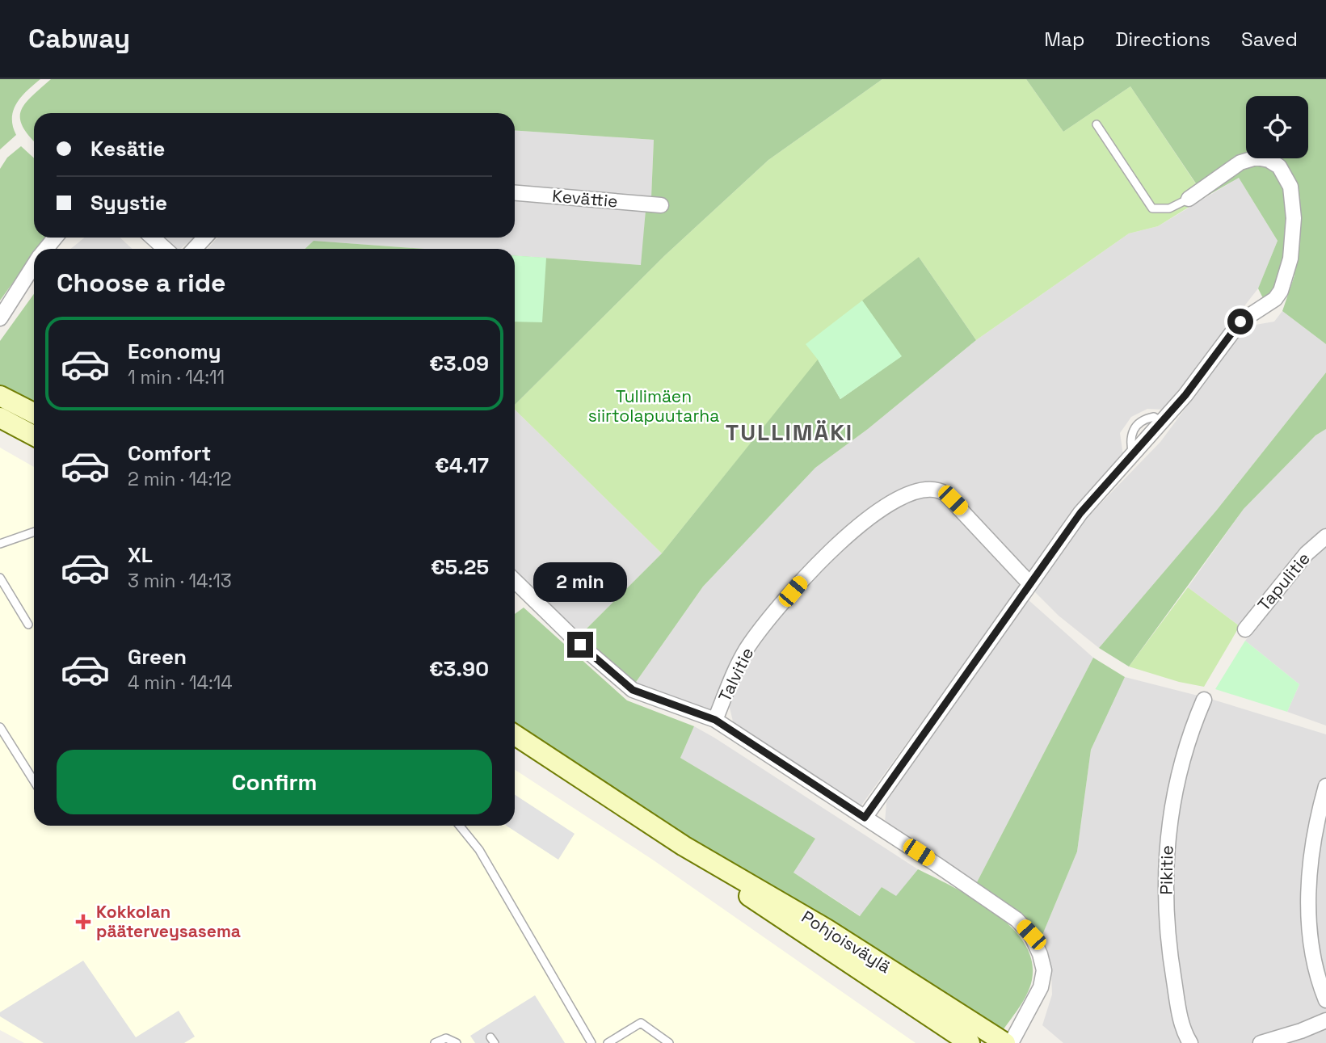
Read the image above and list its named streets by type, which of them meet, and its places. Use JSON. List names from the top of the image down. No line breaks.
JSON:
{"streets":{"main road":["Pohjoisväylä"],"street":["Kevättie","Tapulitie","Talvitie","Pikitie"]},"districts":["TULLIMÄKI"],"parks":["Tullimäen siirtolapuutarha"],"places":{"health":["Kokkolan pääterveysasema"]},"page":{"header":"Cabway","nav":["Map","Directions","Saved"],"banner":["Kesätie","Syystie"],"heading":"Choose a ride","list":[{"name":"Economy","note":"1 min · 14:11","value":"€3.09"},{"name":"Comfort","note":"2 min · 14:12","value":"€4.17"},{"name":"XL","note":"3 min · 14:13","value":"€5.25"},{"name":"Green","note":"4 min · 14:14","value":"€3.90"}],"bubble":"2 min","buttons":"Confirm"}}
